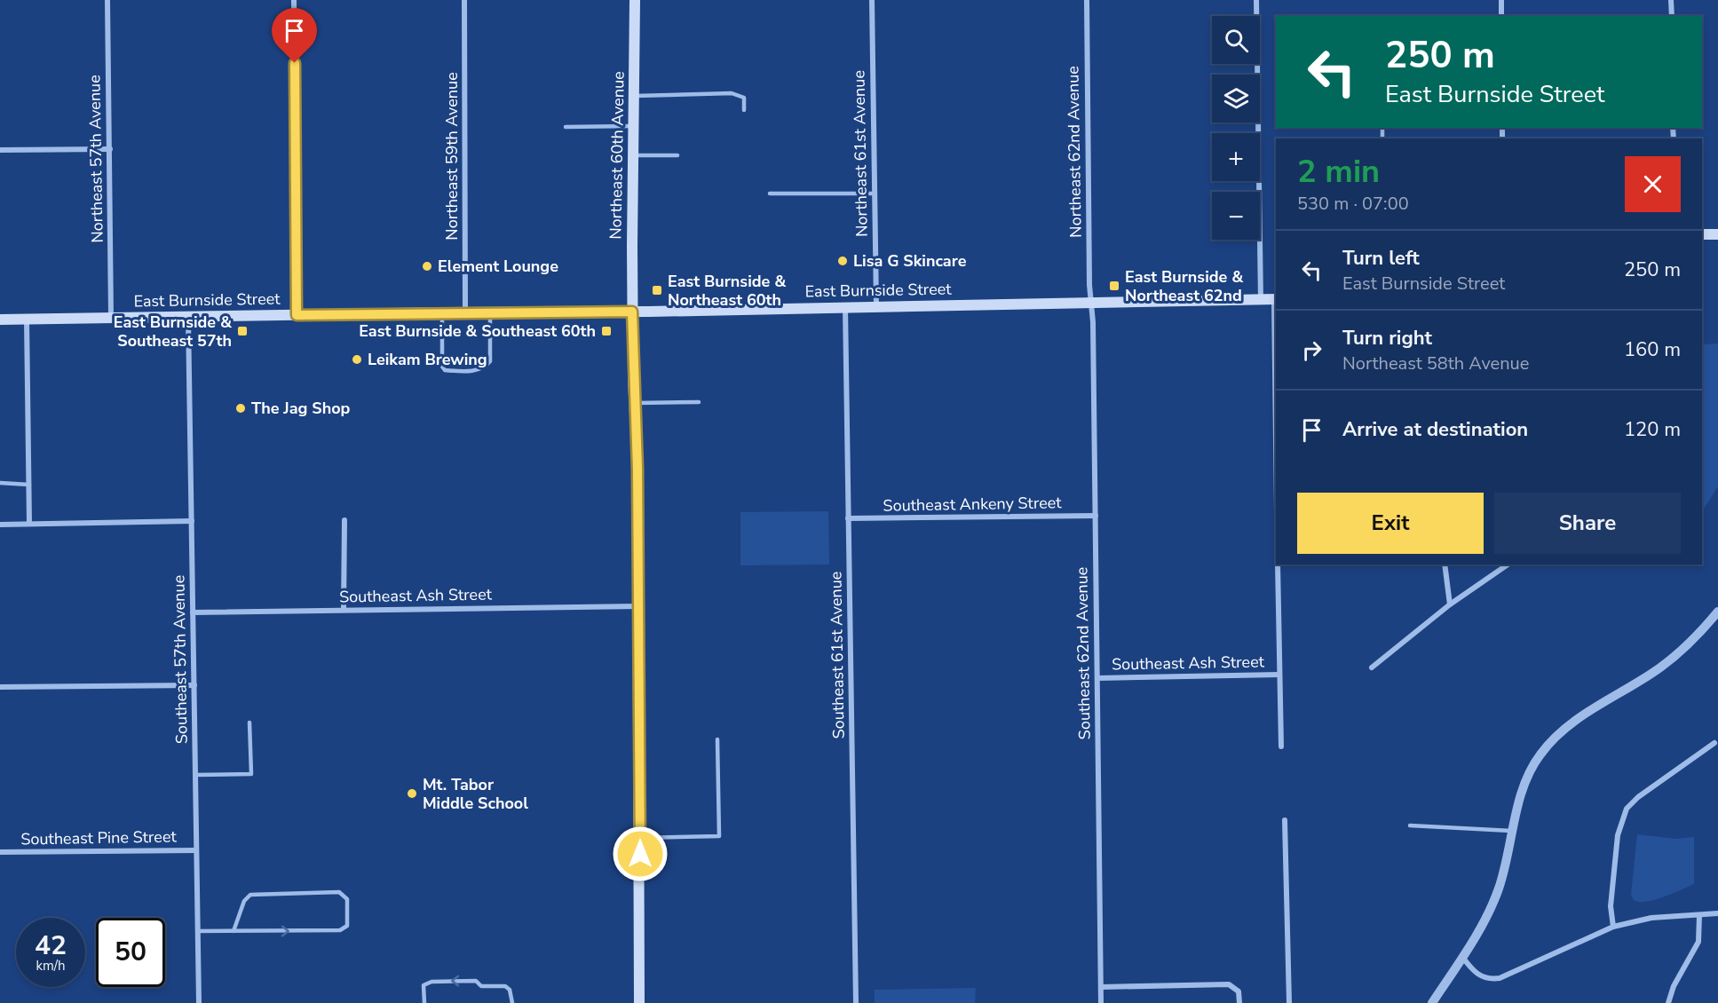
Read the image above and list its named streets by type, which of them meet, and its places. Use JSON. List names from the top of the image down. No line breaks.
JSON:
{"streets":{"main road":["Northeast 60th Avenue","East Burnside Street"],"street":["Northeast 62nd Avenue","Northeast 61st Avenue","Northeast 59th Avenue","Northeast 57th Avenue","Southeast Ankeny Street","Southeast Ash Street","Southeast 62nd Avenue","Southeast 61st Avenue","Southeast 57th Avenue","Southeast Pine Street"]},"crossings":[["Northeast 62nd Avenue","East Burnside Street"],["Northeast 62nd Avenue","Southeast 62nd Avenue"],["Northeast 61st Avenue","East Burnside Street"],["Northeast 60th Avenue","East Burnside Street"],["Northeast 60th Avenue","Southeast Ash Street"],["Northeast 59th Avenue","East Burnside Street"],["Northeast 57th Avenue","East Burnside Street"],["East Burnside Street","Southeast 62nd Avenue"],["East Burnside Street","Southeast 61st Avenue"],["East Burnside Street","Southeast 57th Avenue"],["Southeast Ankeny Street","Southeast 62nd Avenue"],["Southeast Ankeny Street","Southeast 61st Avenue"],["Southeast Ash Street","Southeast 62nd Avenue"],["Southeast Ash Street","Southeast 57th Avenue"],["Southeast 57th Avenue","Southeast Pine Street"]],"places":{"other":["Lisa G Skincare","Element Lounge","Leikam Brewing","The Jag Shop","Mt. Tabor Middle School"],"transit":["East Burnside & Northeast 62nd","East Burnside & Northeast 60th","East Burnside & Southeast 57th","East Burnside & Southeast 60th"]},"page":{"map_buttons":["+","−"],"turn":["250 m","East Burnside Street"],"heading":["2 min","530 m · 07:00"],"list":[{"name":"Turn left","note":"East Burnside Street","value":"250 m"},{"name":"Turn right","note":"Northeast 58th Avenue","value":"160 m"},{"name":"Arrive at destination","value":"120 m"}],"buttons":["Exit","Share"],"speed":"42 km/h","limit":"50"}}
